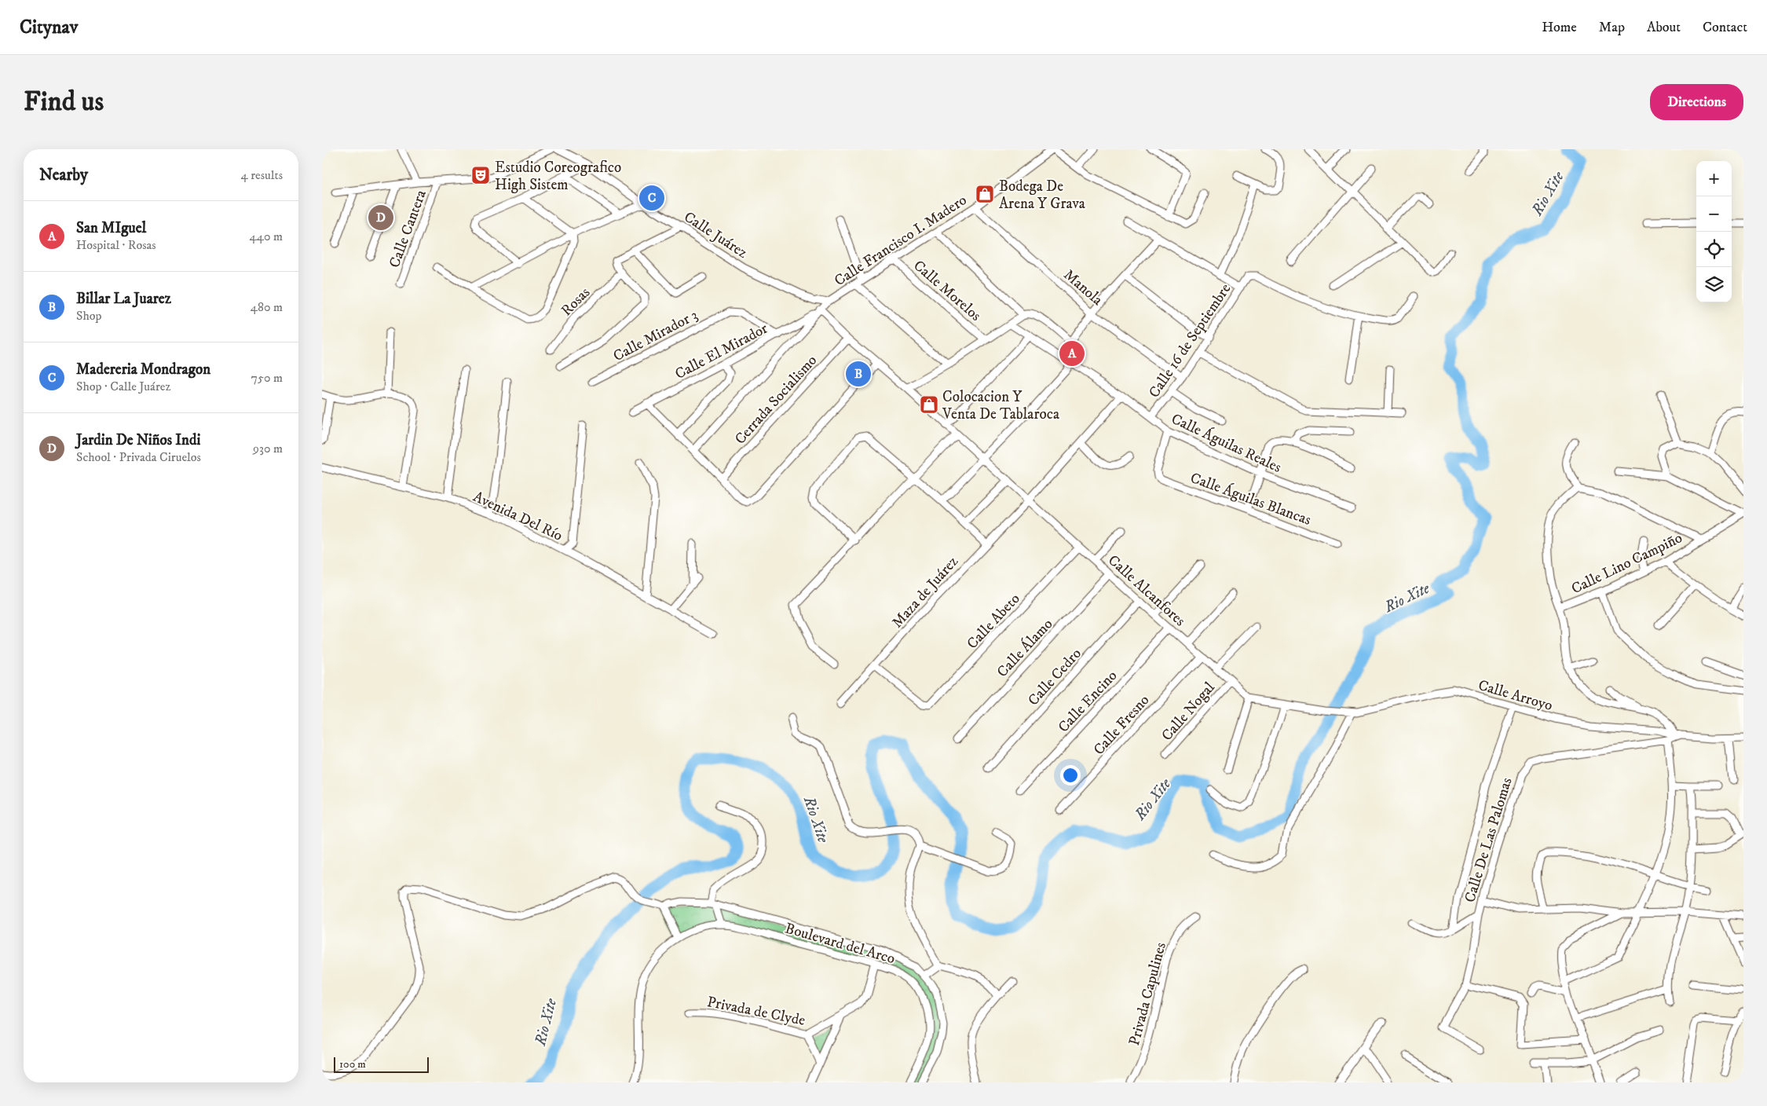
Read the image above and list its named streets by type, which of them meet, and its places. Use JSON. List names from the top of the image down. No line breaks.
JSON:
{"streets":{"street":["Calle Cantera","Calle Juárez","Calle Francisco I. Madero","Manola","Calle Morelos","Rosas","Calle Mirador 3","Calle 16 de Septiembre","Calle El Mirador","Cerrada Socialismo","Calle Águilas Reales","Calle Águilas Blancas","Avenida Del Río","Calle Lino Campiño","Calle Alcanfores","Maza de Juárez","Calle Abeto","Calle Álamo","Calle Cedro","Calle Arroyo","Calle Encino","Calle Nogal","Calle Fresno","Calle De Las Palomas","Boulevard del Arco","Privada Capulines","Privada de Clyde"]},"crossings":[["Calle Juárez","Calle Francisco I. Madero"],["Calle Francisco I. Madero","Manola"],["Calle Francisco I. Madero","Calle Morelos"],["Calle Francisco I. Madero","Calle El Mirador"],["Calle Francisco I. Madero","Calle Alcanfores"],["Manola","Calle 16 de Septiembre"],["Calle Mirador 3","Calle El Mirador"],["Calle 16 de Septiembre","Calle Águilas Reales"],["Calle El Mirador","Calle Alcanfores"],["Cerrada Socialismo","Calle Alcanfores"],["Calle Águilas Reales","Calle Águilas Blancas"],["Calle Águilas Reales","Maza de Juárez"],["Calle Alcanfores","Maza de Juárez"],["Calle Alcanfores","Calle Abeto"],["Calle Alcanfores","Calle Álamo"],["Calle Alcanfores","Calle Cedro"],["Calle Alcanfores","Calle Arroyo"],["Calle Alcanfores","Calle Encino"],["Calle Alcanfores","Calle Nogal"],["Calle Alcanfores","Calle Fresno"],["Maza de Juárez","Calle Abeto"],["Calle Arroyo","Calle De Las Palomas"],["Boulevard del Arco","Privada de Clyde"]],"water":["Rio Xite"],"places":{"theatre":["Estudio Coreografico High Sistem"],"shop":["Bodega De Arena Y Grava","Colocacion Y Venta De Tablaroca"]},"scale_bar":"100 m","page":{"header":"Citynav","nav":["Home","Map","About","Contact"],"buttons":"Directions","title":"Find us","heading":["Nearby","4 results"],"map_buttons":["+","−"],"pins":["C","D","A","B"],"list":[{"mark":"A","name":"San MIguel","note":"Hospital · Rosas","value":"440 m"},{"mark":"B","name":"Billar La Juarez","note":"Shop","value":"480 m"},{"mark":"C","name":"Madereria Mondragon","note":"Shop · Calle Juárez","value":"750 m"},{"mark":"D","name":"Jardin De Niños Indi","note":"School · Privada Ciruelos","value":"930 m"}],"scale":"100 m"}}
